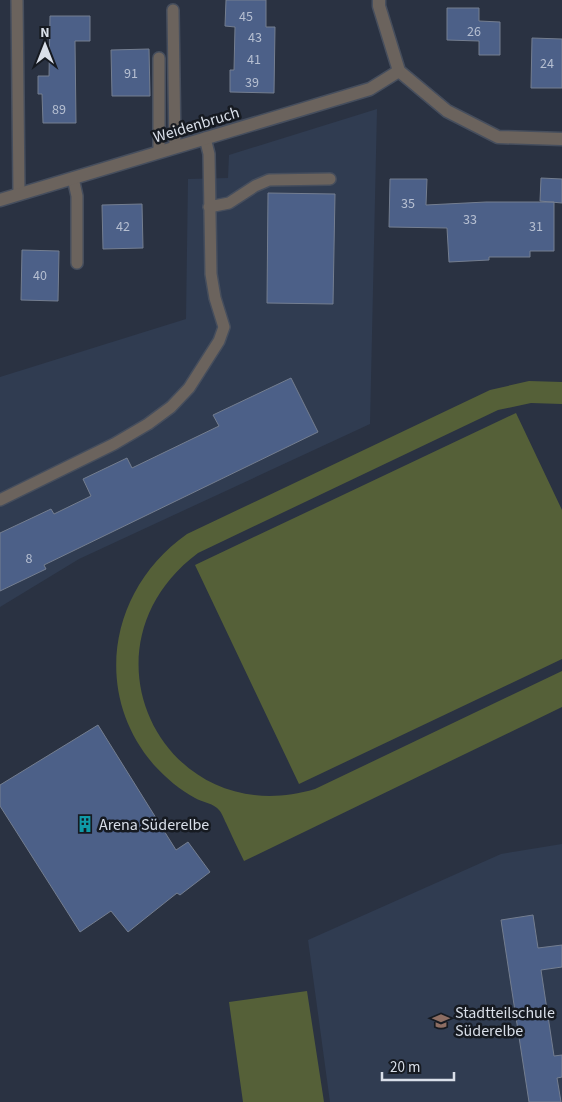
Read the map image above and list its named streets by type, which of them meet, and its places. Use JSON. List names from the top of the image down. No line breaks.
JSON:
{"streets":{"street":["Weidenbruch"]},"places":{"building":["Arena Süderelbe"],"school or university":["Stadtteilschule Süderelbe"]},"house_numbers":["45","26","43","41","24","91","39","89","35","33","42","31","40","8"],"scale_bar":"20 m","north":"top"}
